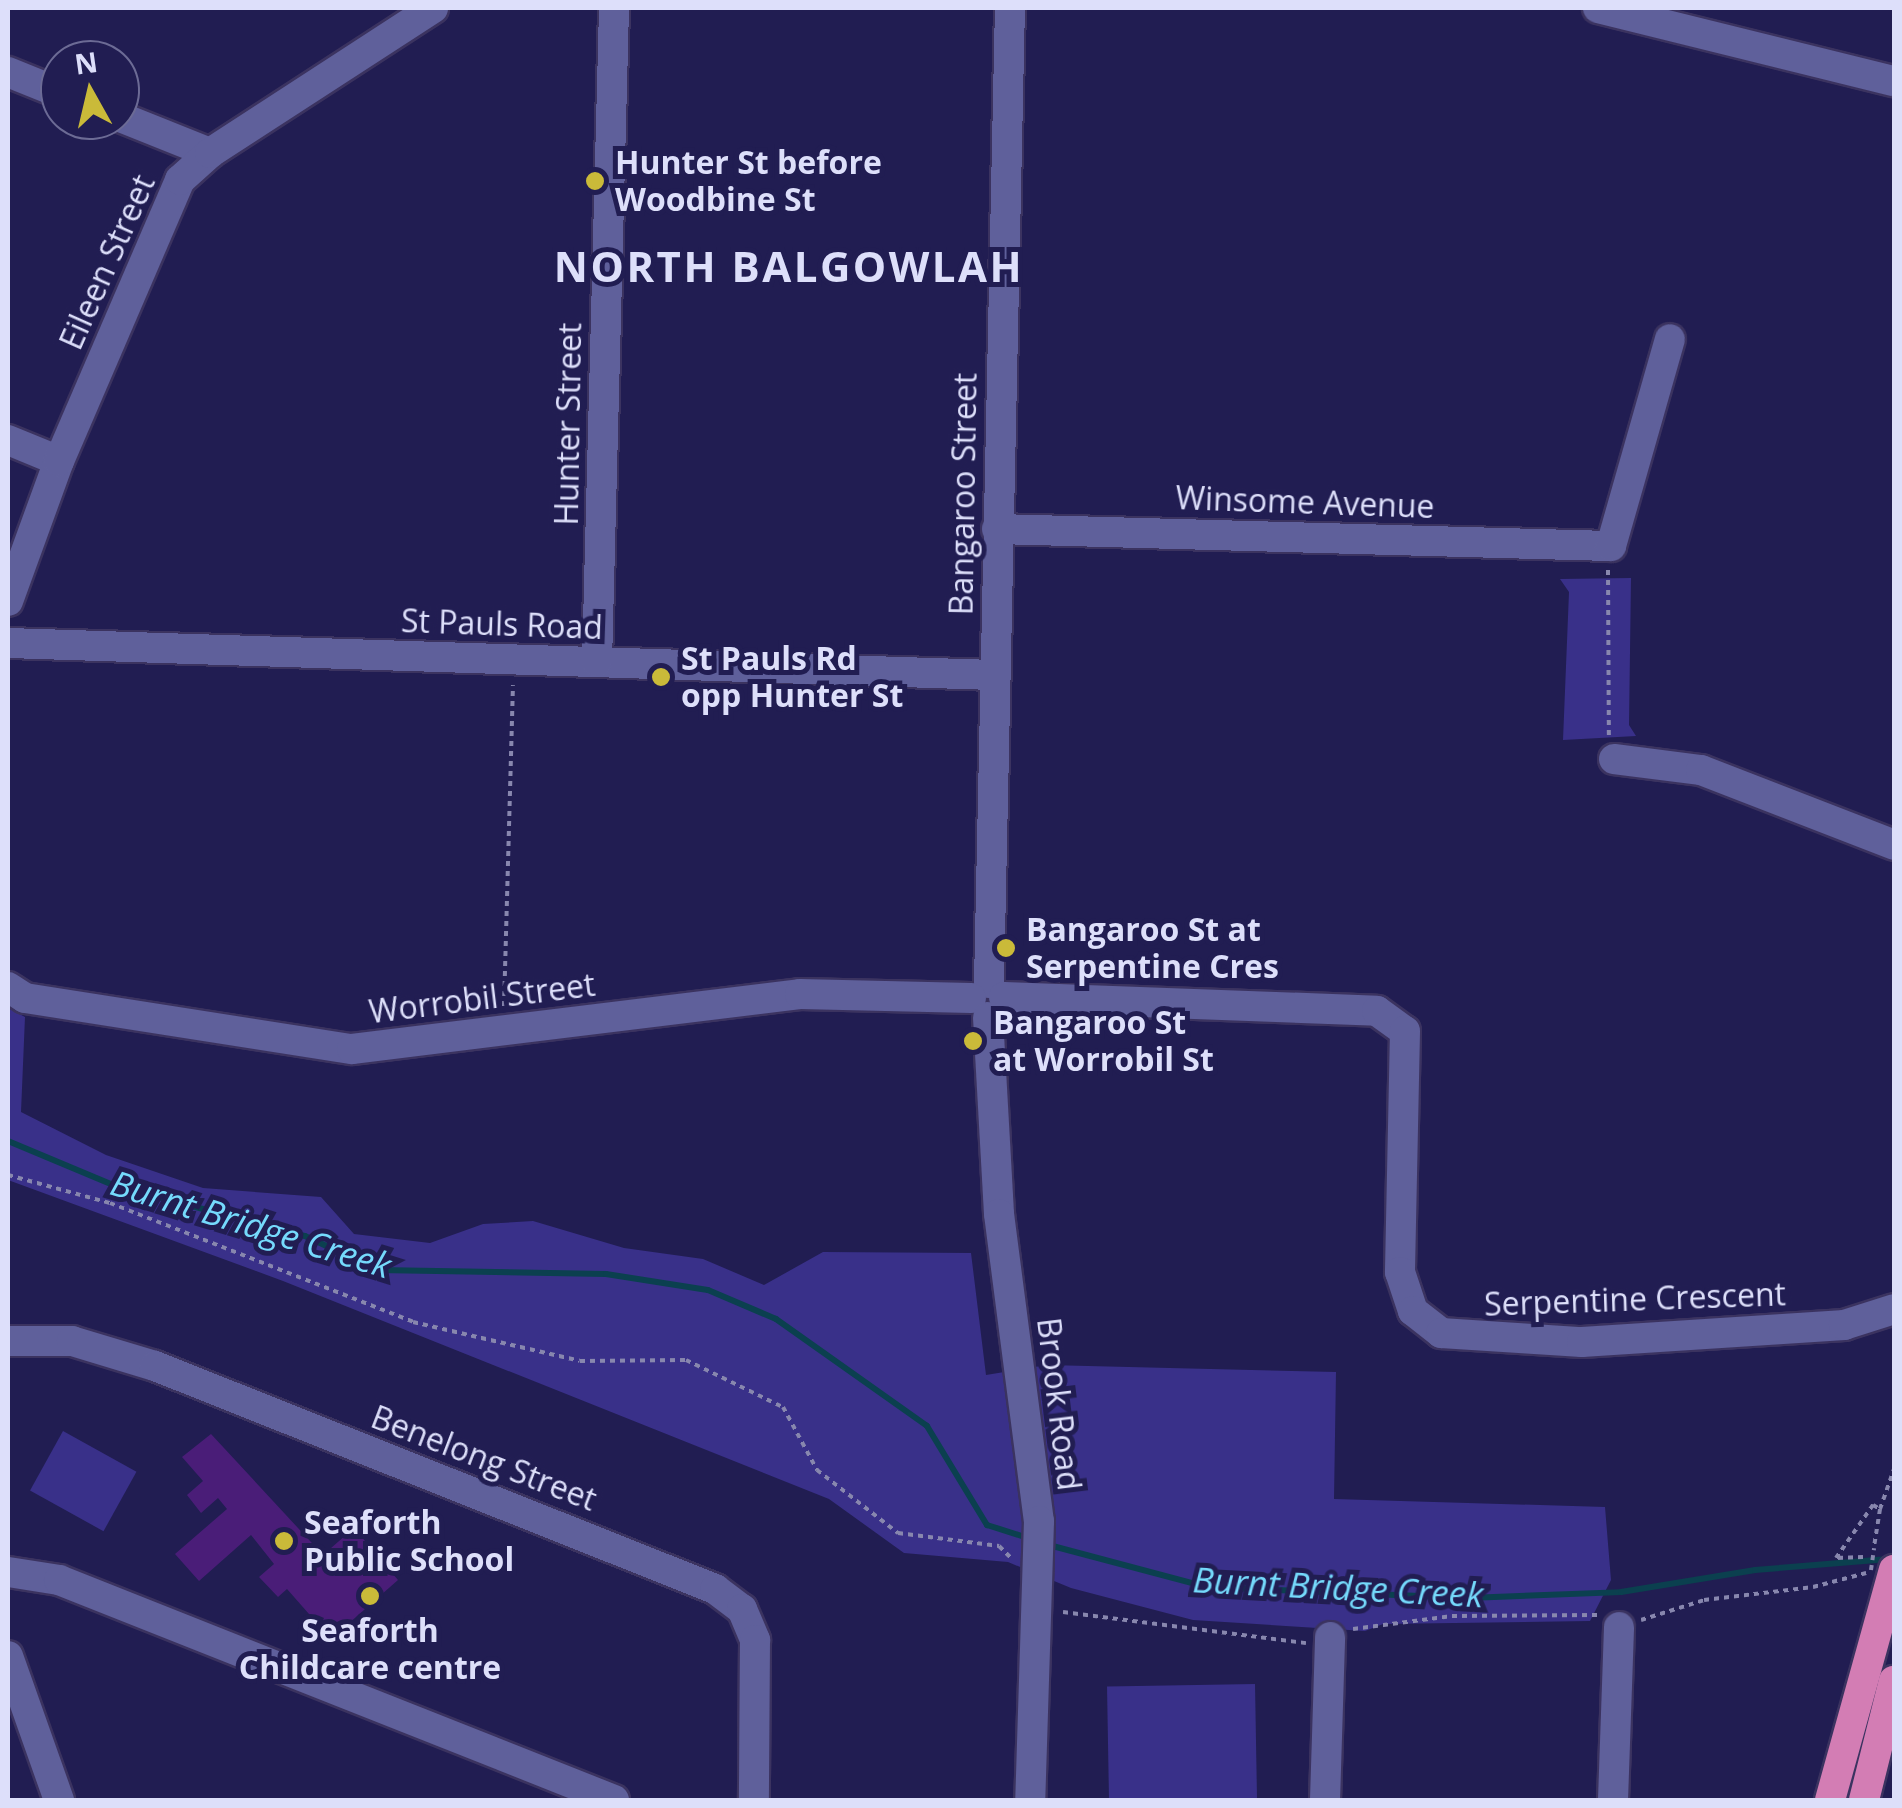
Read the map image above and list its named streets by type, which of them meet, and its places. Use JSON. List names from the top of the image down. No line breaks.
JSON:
{"streets":{"street":["Eileen Street","Hunter Street","Bangaroo Street","Winsome Avenue","St Pauls Road","Worrobil Street","Serpentine Crescent","Brook Road","Benelong Street"]},"crossings":[["Hunter Street","St Pauls Road"],["Bangaroo Street","Winsome Avenue"],["Bangaroo Street","St Pauls Road"],["Bangaroo Street","Worrobil Street"],["Bangaroo Street","Serpentine Crescent"],["Bangaroo Street","Brook Road"],["Worrobil Street","Serpentine Crescent"],["Worrobil Street","Brook Road"],["Serpentine Crescent","Brook Road"]],"districts":["NORTH BALGOWLAH"],"water":["Burnt Bridge Creek"],"places":["Hunter St before Woodbine St","St Pauls Rd opp Hunter St","Bangaroo St at Serpentine Cres","Bangaroo St at Worrobil St","Seaforth Public School","Seaforth Childcare centre"],"north":"top"}
